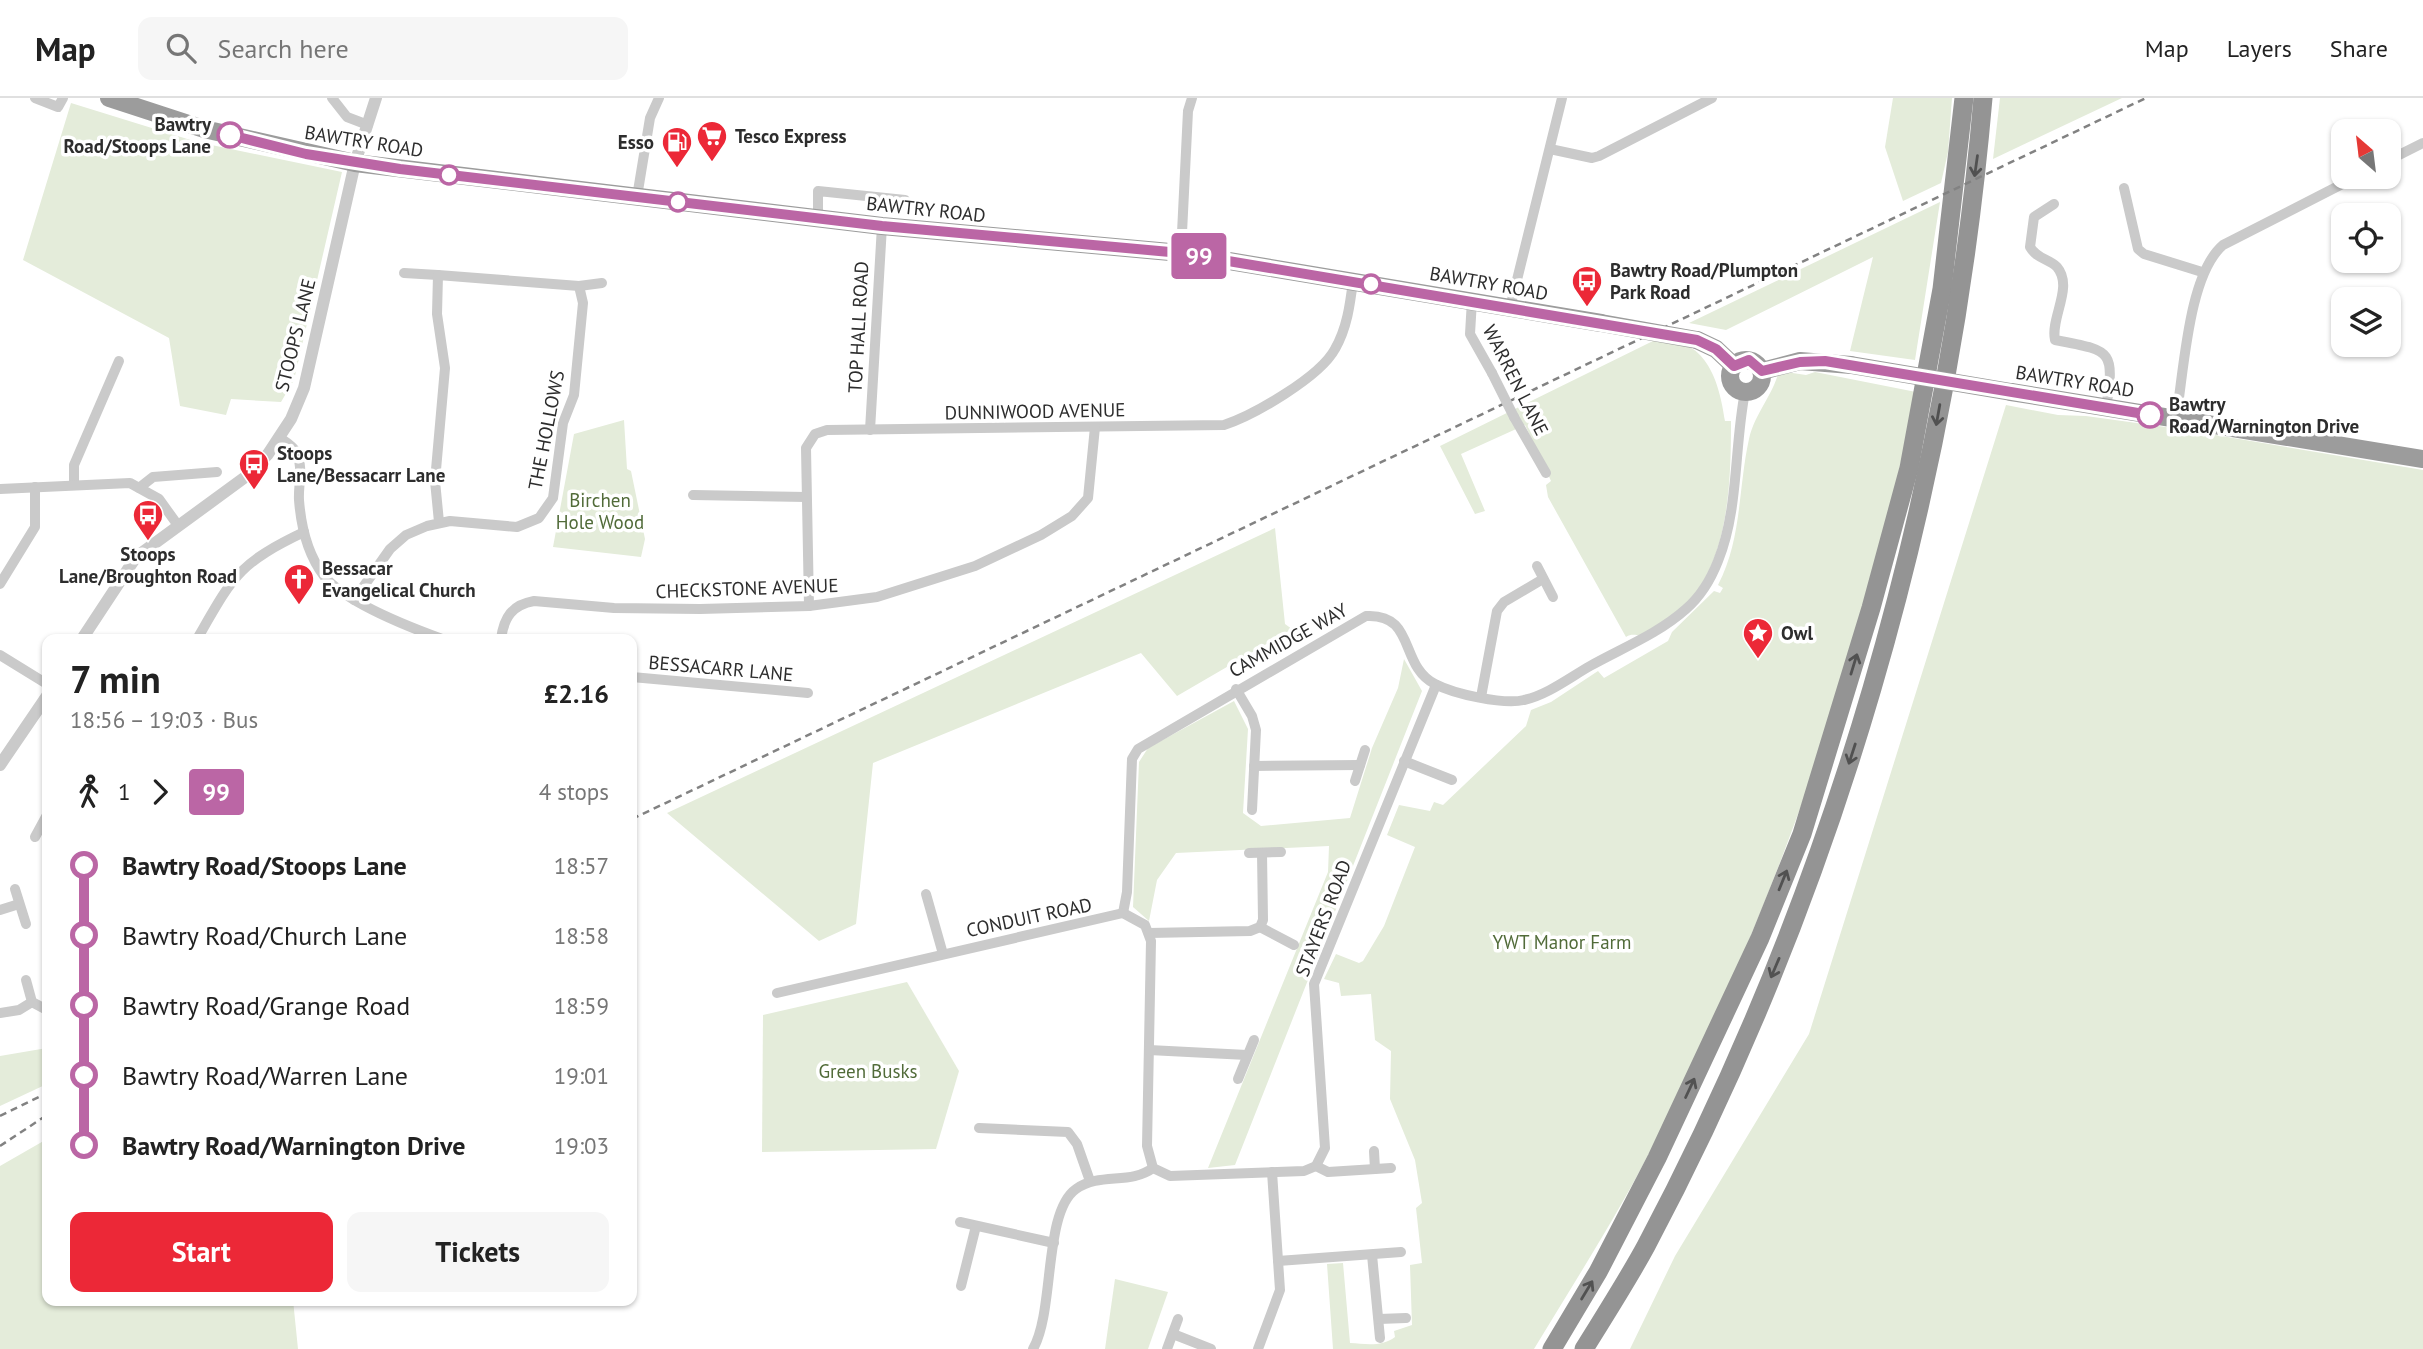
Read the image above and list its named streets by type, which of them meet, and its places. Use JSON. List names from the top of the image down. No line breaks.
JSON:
{"streets":{"highway":["BAWTRY ROAD"],"street":["TOP HALL ROAD","STOOPS LANE","WARREN LANE","DUNNIWOOD AVENUE","THE HOLLOWS","CHECKSTONE AVENUE","CAMMIDGE WAY","BESSACARR LANE","CONDUIT ROAD","STAYERS ROAD"]},"crossings":[["BAWTRY ROAD","TOP HALL ROAD"],["BAWTRY ROAD","STOOPS LANE"],["BAWTRY ROAD","WARREN LANE"],["BAWTRY ROAD","DUNNIWOOD AVENUE"],["TOP HALL ROAD","DUNNIWOOD AVENUE"],["DUNNIWOOD AVENUE","CHECKSTONE AVENUE"],["CAMMIDGE WAY","CONDUIT ROAD"],["CAMMIDGE WAY","STAYERS ROAD"]],"parks":["Birchen Hole Wood","YWT Manor Farm","Green Busks"],"places":{"other":["Bawtry Road/Stoops Lane","Bawtry Road/Warnington Drive"],"supermarket":["Tesco Express"],"fuel station":["Esso"],"bus stop":["Bawtry Road/Plumpton Park Road","Stoops Lane/Bessacarr Lane","Stoops Lane/Broughton Road"],"church":["Bessacar Evangelical Church"],"place":["Owl"]},"lines":["bus line 99"],"north":"top left","page":{"header":"Map","search":"Search here","nav":["Map","Layers","Share"],"on_map":"99","heading":["7 min","18:56 – 19:03 · Bus","£2.16"],"legs":["1","99","4 stops"],"list":[{"name":"Bawtry Road/Stoops Lane","value":"18:57"},{"name":"Bawtry Road/Church Lane","value":"18:58"},{"name":"Bawtry Road/Grange Road","value":"18:59"},{"name":"Bawtry Road/Warren Lane","value":"19:01"},{"name":"Bawtry Road/Warnington Drive","value":"19:03"}],"buttons":["Start","Tickets"]}}
